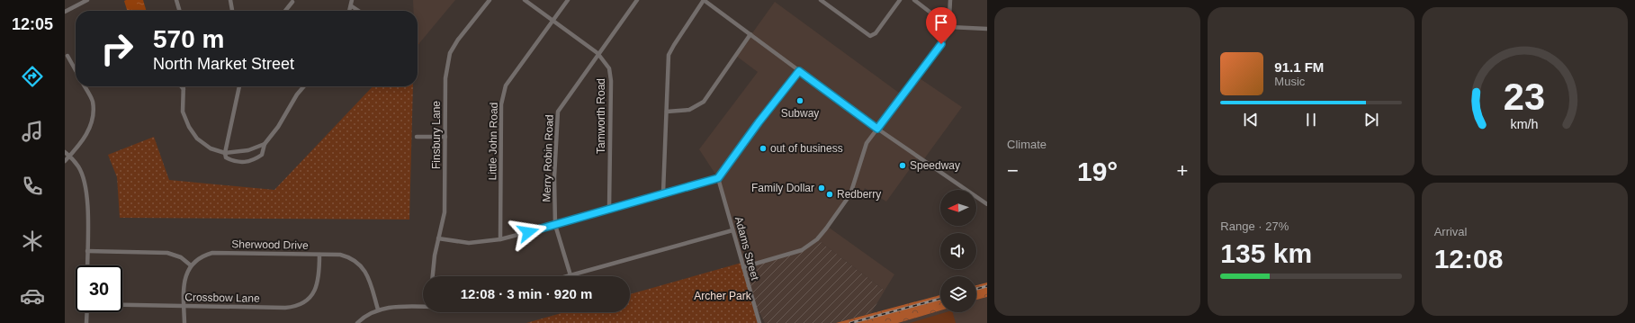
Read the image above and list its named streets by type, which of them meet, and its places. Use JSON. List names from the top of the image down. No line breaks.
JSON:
{"streets":{"street":["Tamworth Road","Finsbury Lane","Little John Road","Merry Robin Road","Sherwood Drive","Adams Street","Crossbow Lane"]},"crossings":[["Tamworth Road","Little John Road"],["Tamworth Road","Merry Robin Road"],["Sherwood Drive","Crossbow Lane"]],"parks":["Archer Park"],"places":["Subway","out of business","Speedway","Family Dollar","Redberry"],"north":"left","page":{"tabs":"12:05","tile":["Climate",["Range · 27%","135 km"],["Arrival","12:08"]],"turn":["570 m","North Market Street"],"song":["91.1 FM","Music"],"heat":["−","19°","+"],"limit":"30","trip":"12:08 · 3 min · 920 m","gauge":["23","km/h"]}}
